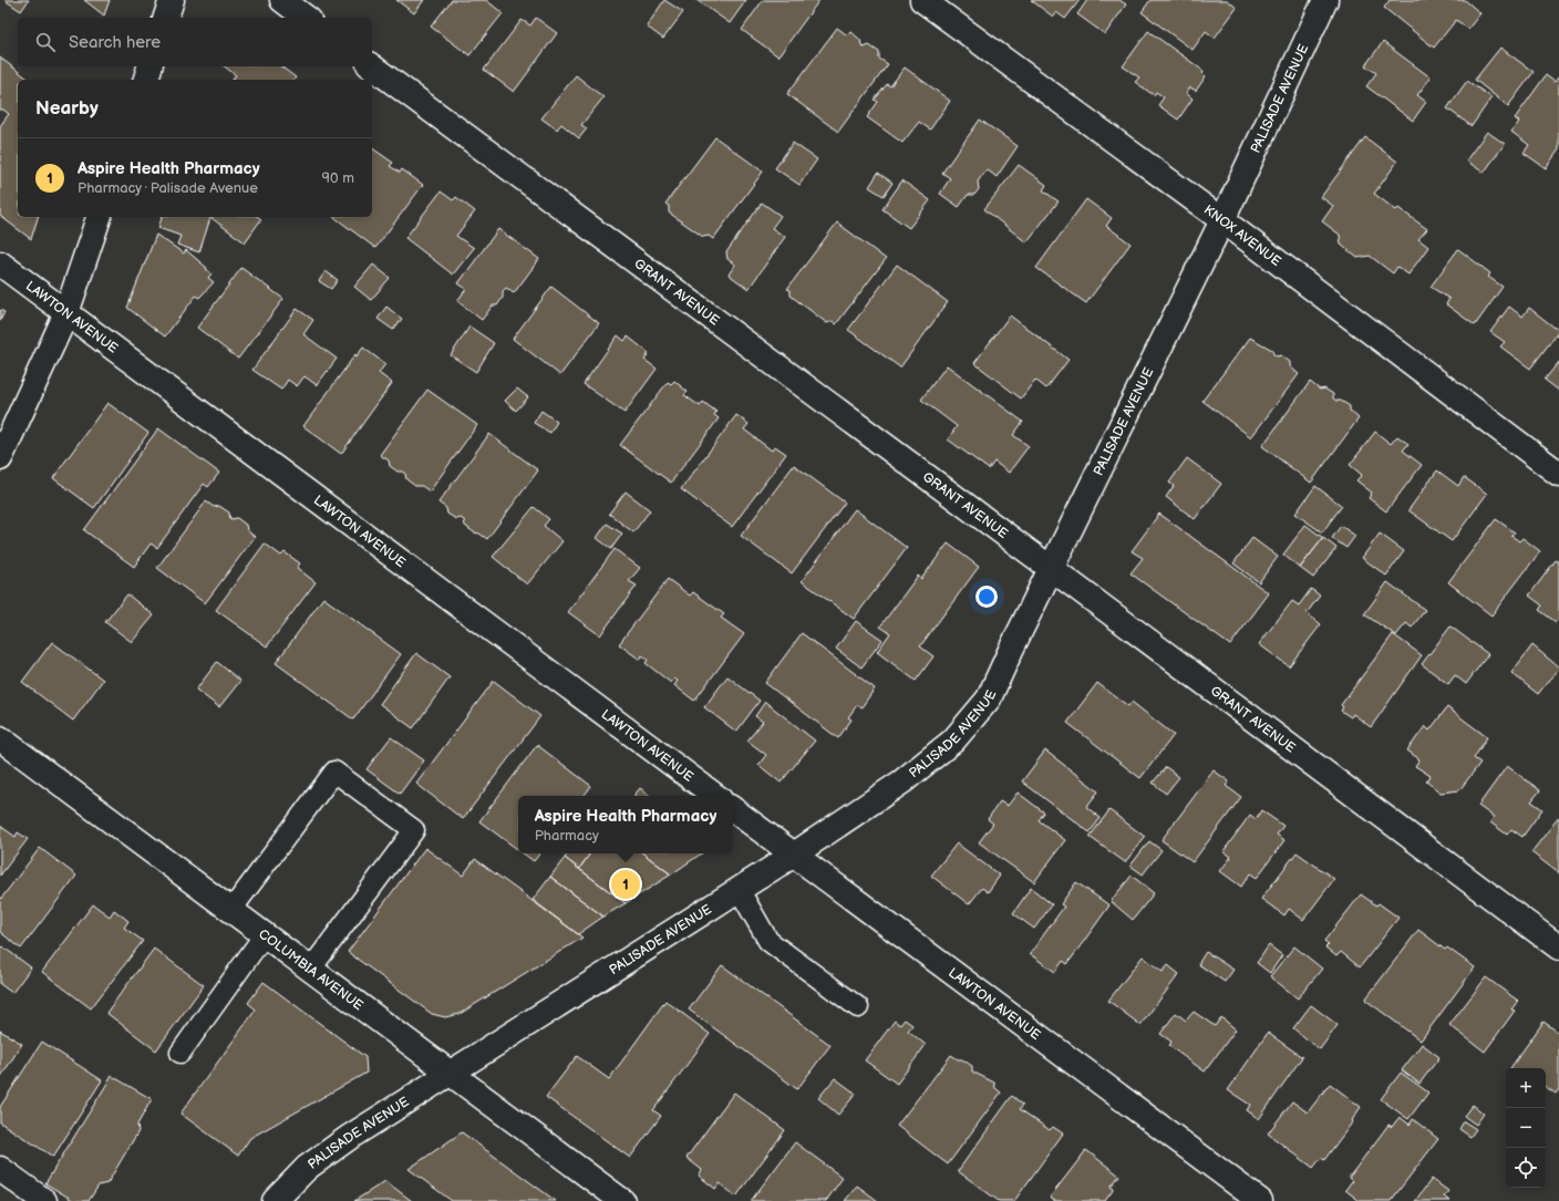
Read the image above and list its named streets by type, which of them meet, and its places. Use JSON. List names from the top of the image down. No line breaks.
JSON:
{"streets":{"street":["PALISADE AVENUE","KNOX AVENUE","GRANT AVENUE","LAWTON AVENUE","COLUMBIA AVENUE"]},"crossings":[["PALISADE AVENUE","KNOX AVENUE"],["PALISADE AVENUE","GRANT AVENUE"],["PALISADE AVENUE","LAWTON AVENUE"],["PALISADE AVENUE","COLUMBIA AVENUE"]],"page":{"search":"Search here","heading":"Nearby","list":[{"mark":"1","name":"Aspire Health Pharmacy","note":"Pharmacy · Palisade Avenue","value":"90 m"}],"popup":["Aspire Health Pharmacy","Pharmacy"],"pins":"1","map_buttons":["+","−"]}}
